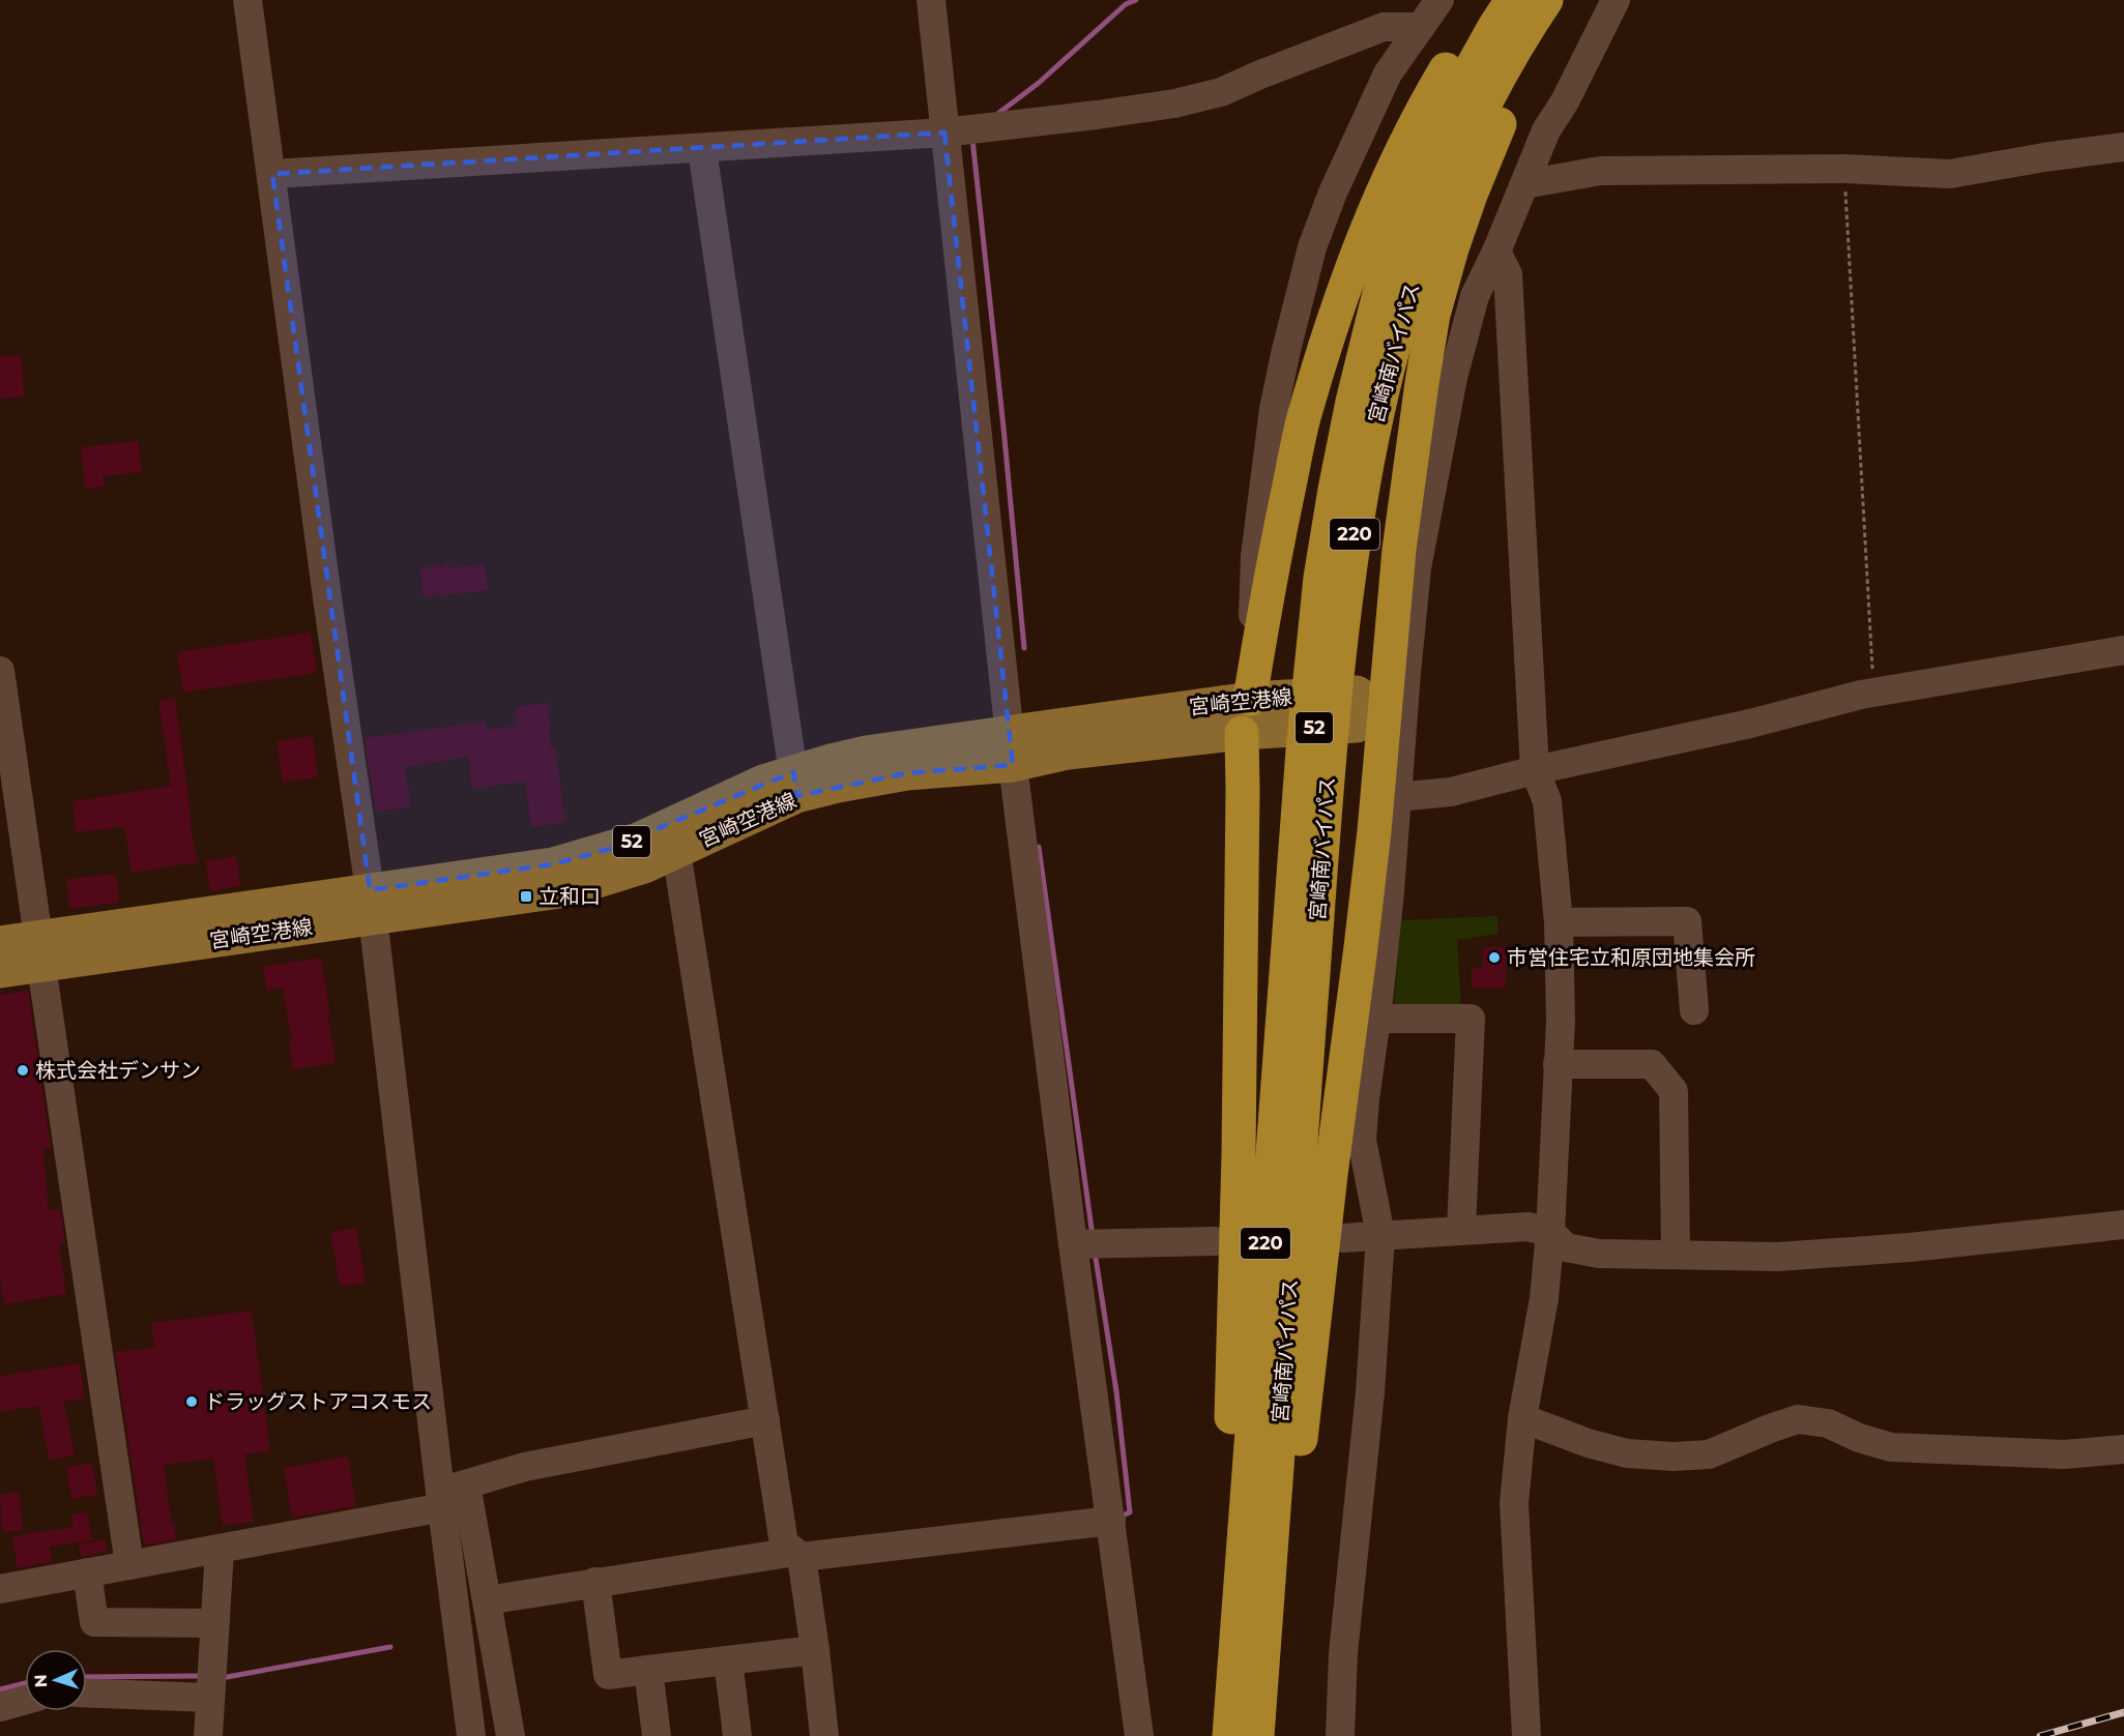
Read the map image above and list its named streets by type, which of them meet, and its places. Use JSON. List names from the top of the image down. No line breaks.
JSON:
{"streets":{"highway":["宮崎南バイパス","220"],"main road":["宮崎空港線","52"]},"crossings":[["宮崎南バイパス","220"],["220","宮崎空港線"]],"places":{"transit":["立和口"],"other":["市営住宅立和原団地集会所","株式会社デンサン","ドラッグストアコスモス"]},"north":"left"}
